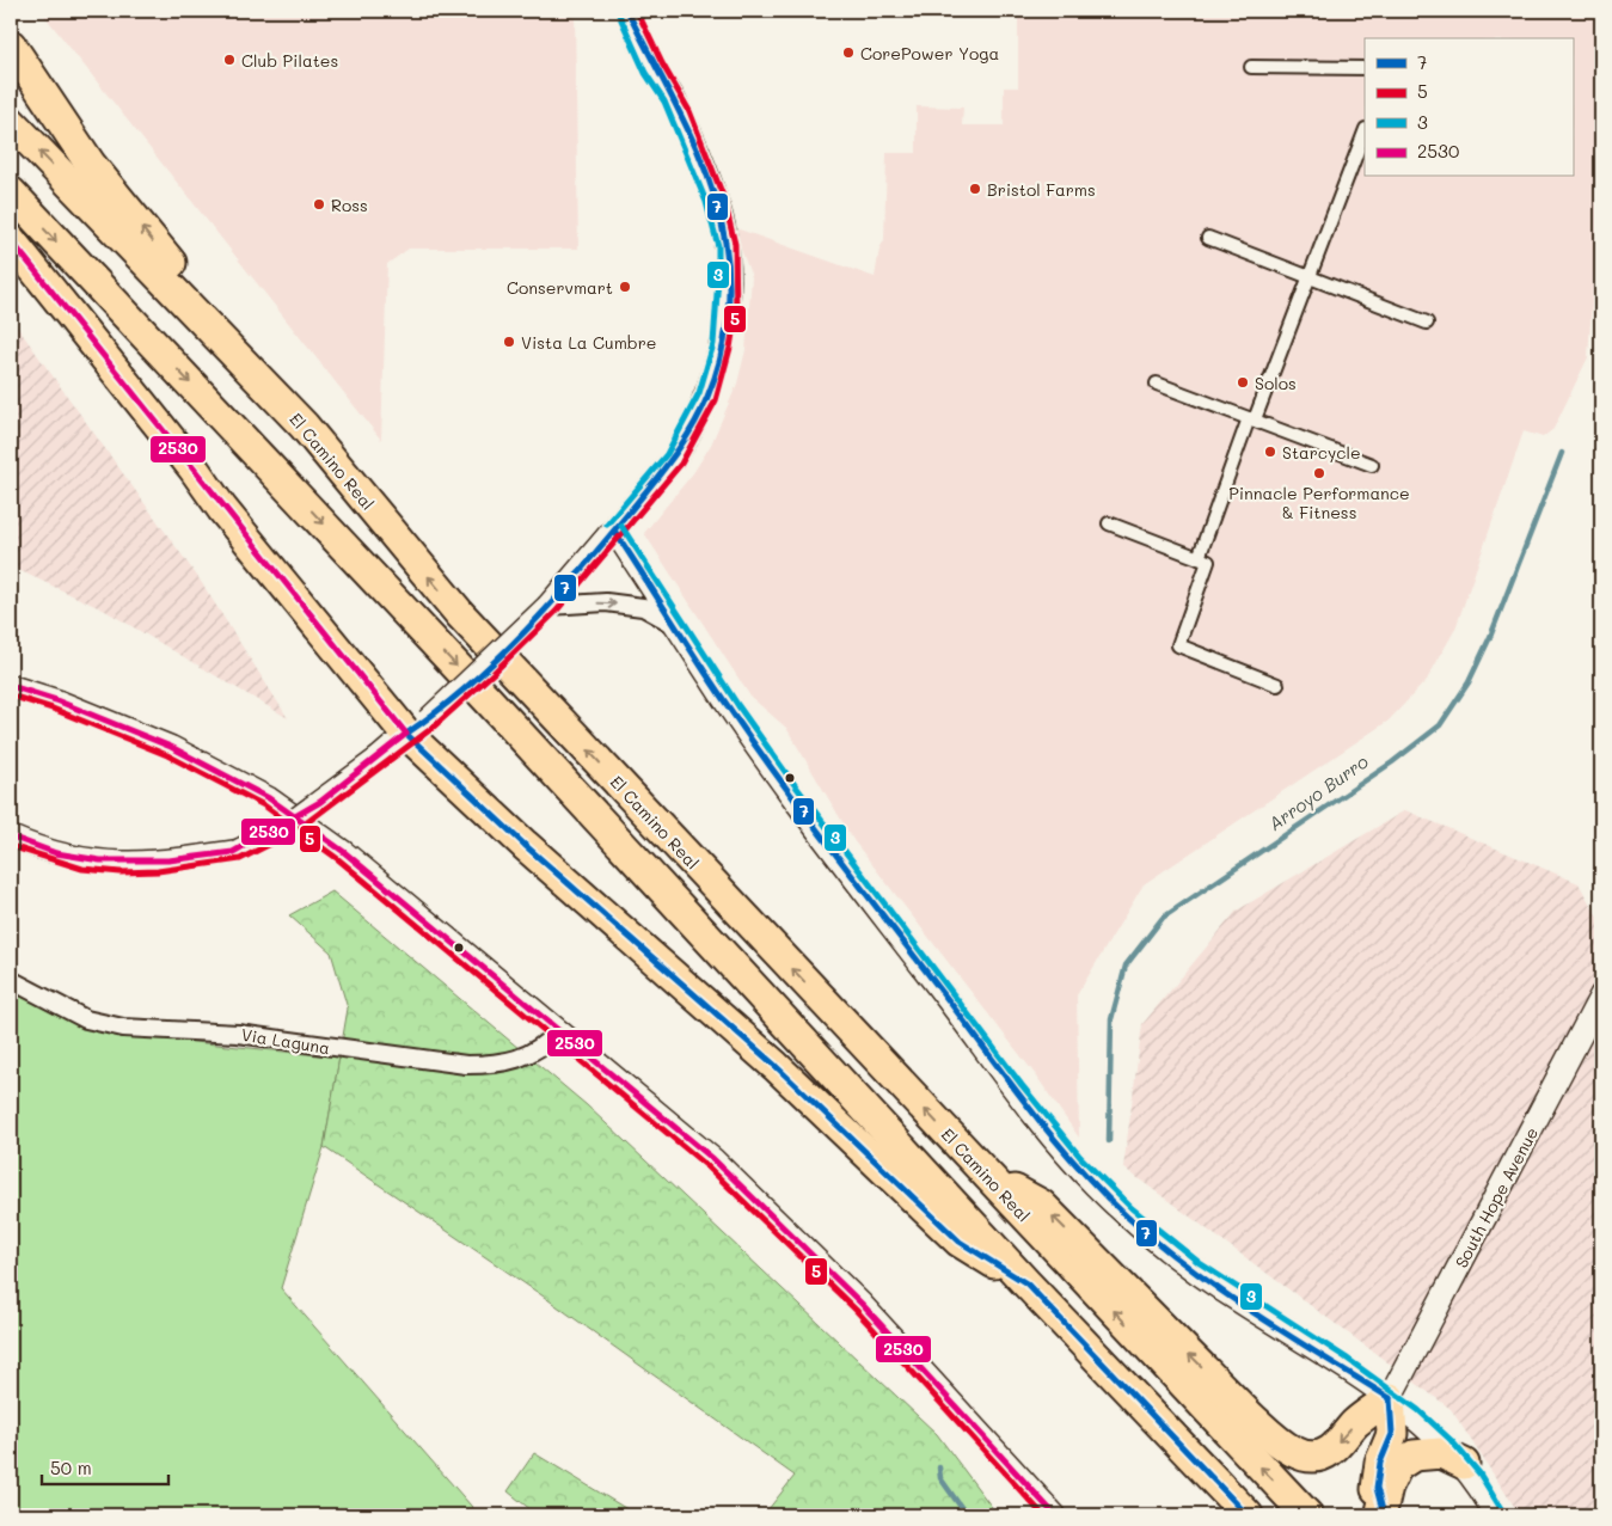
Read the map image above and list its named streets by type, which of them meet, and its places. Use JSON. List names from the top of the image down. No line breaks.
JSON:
{"streets":{"highway":["El Camino Real"],"main road":["South Hope Avenue"],"street":["Via Laguna"]},"water":["Arroyo Burro"],"places":["CorePower Yoga","Club Pilates","Bristol Farms","Ross","Conservmart","Vista La Cumbre","Solos","Starcycle","Pinnacle Performance & Fitness"],"lines":["transit line 7","transit line 5","transit line 3","transit line 2530"],"legend":["7","5","3","2530"],"scale_bar":"50 m"}
